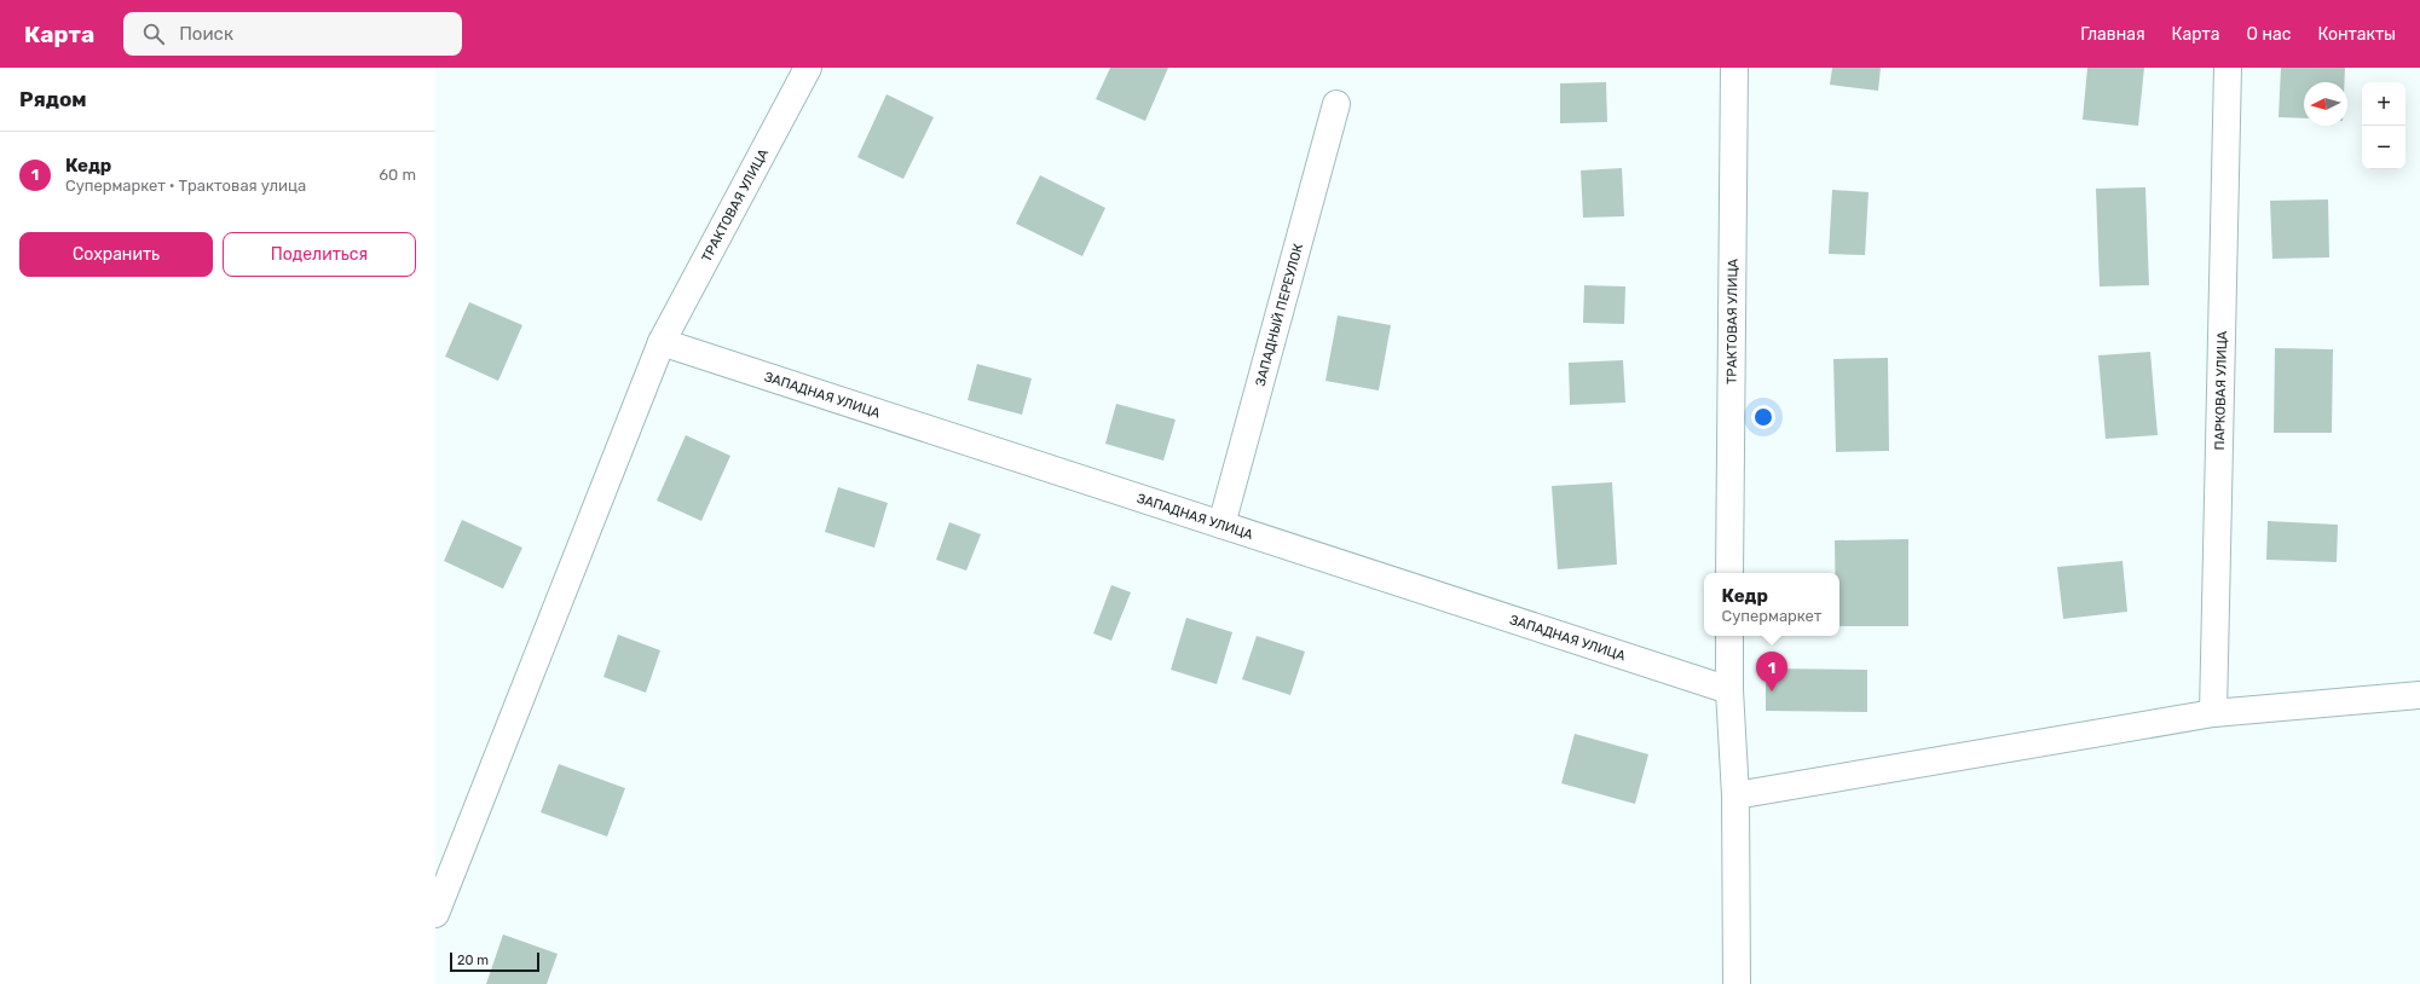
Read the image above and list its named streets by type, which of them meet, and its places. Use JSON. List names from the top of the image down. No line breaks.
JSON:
{"streets":{"street":["ТРАКТОВАЯ УЛИЦА","ЗАПАДНЫЙ ПЕРЕУЛОК","ПАРКОВАЯ УЛИЦА","ЗАПАДНАЯ УЛИЦА"]},"crossings":[["ТРАКТОВАЯ УЛИЦА","ЗАПАДНАЯ УЛИЦА"],["ЗАПАДНЫЙ ПЕРЕУЛОК","ЗАПАДНАЯ УЛИЦА"]],"scale_bar":"20 m","north":"left","page":{"header":"Карта","search":"Поиск","nav":["Главная","Карта","О нас","Контакты"],"heading":"Рядом","map_buttons":["+","−"],"list":[{"mark":"1","name":"Кедр","note":"Супермаркет · Трактовая улица","value":"60 m"}],"buttons":["Сохранить","Поделиться"],"popup":["Кедр","Супермаркет"],"pins":"1","scale":"20 m"}}
